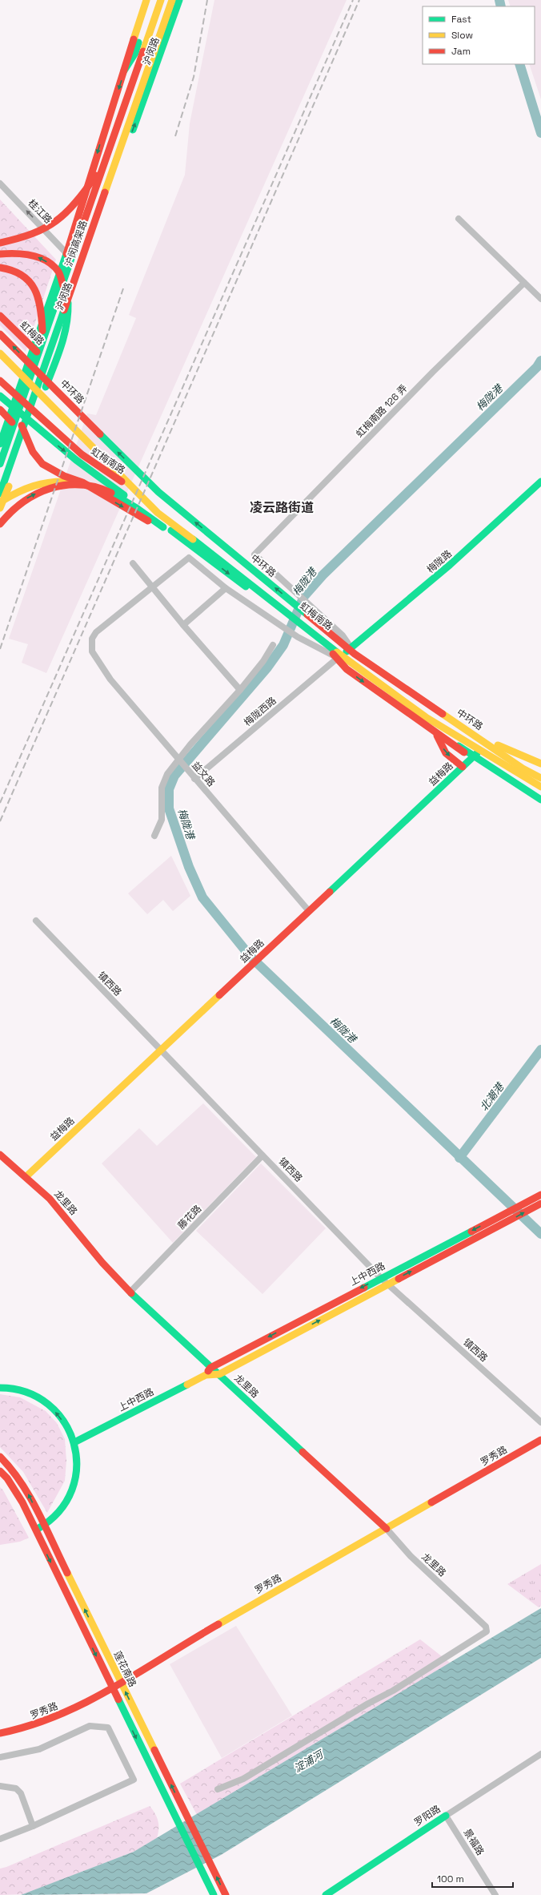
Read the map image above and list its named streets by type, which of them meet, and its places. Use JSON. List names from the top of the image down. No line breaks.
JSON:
{"streets":{"main road":["沪闵路","沪闵高架路","虹梅路","中环路","虹梅南路","梅陇路","益梅路","龙里路","上中西路","罗秀路","莲花南路","罗阳路"],"street":["桂江路","虹梅南路 126 弄","梅陇西路","益文路","镇西路","藤花路","景福路"]},"crossings":[["沪闵路","桂江路"],["沪闵路","沪闵高架路"],["沪闵路","虹梅路"],["中环路","虹梅南路"],["虹梅南路 126 弄","虹梅南路"],["虹梅南路 126 弄","梅陇路"],["虹梅南路","梅陇路"],["虹梅南路","梅陇西路"],["虹梅南路","益梅路"],["梅陇西路","益文路"],["益文路","益梅路"],["益梅路","镇西路"],["益梅路","龙里路"],["镇西路","藤花路"],["镇西路","上中西路"],["龙里路","藤花路"],["龙里路","上中西路"],["龙里路","罗秀路"],["罗秀路","莲花南路"],["罗阳路","景福路"]],"one_way":["桂江路"],"districts":["凌云路街道"],"water":["梅陇港","北潮港","淀浦河"],"legend":["Fast","Slow","Jam"],"scale_bar":"100 m"}
